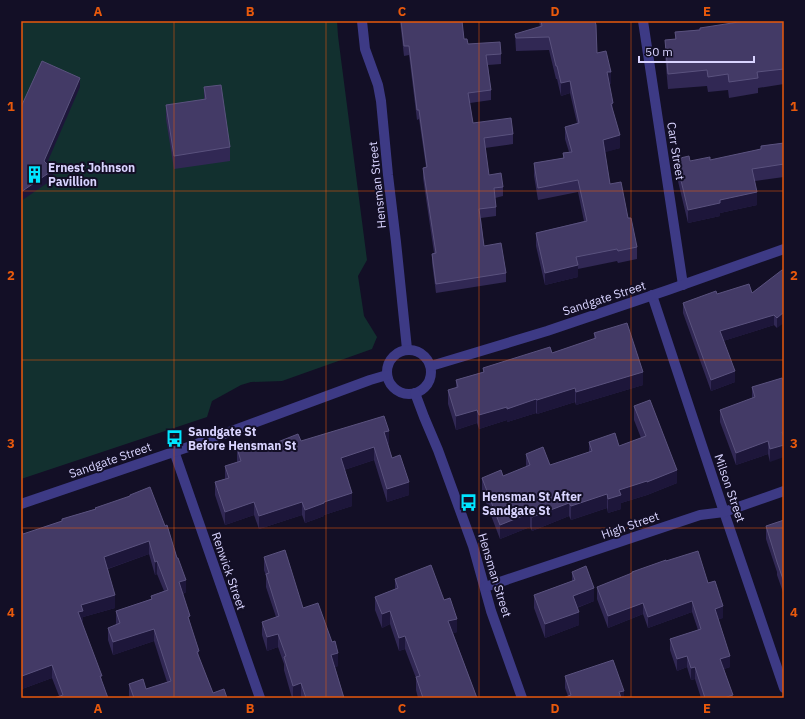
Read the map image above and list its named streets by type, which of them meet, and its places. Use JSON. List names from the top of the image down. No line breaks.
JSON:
{"streets":{"street":["Carr Street","Hensman Street","Sandgate Street","Milson Street","High Street","Renwick Street"]},"crossings":[["Carr Street","Sandgate Street"],["Hensman Street","Sandgate Street"],["Hensman Street","High Street"],["Sandgate Street","Milson Street"],["Sandgate Street","Renwick Street"],["Milson Street","High Street"]],"places":{"building":["Ernest Johnson Pavillion"],"bus stop":["Sandgate St Before Hensman St","Hensman St After Sandgate St"]},"scale_bar":"50 m","grid":{"columns":["A","B","C","D","E"],"rows":["1","2","3","4"]}}
